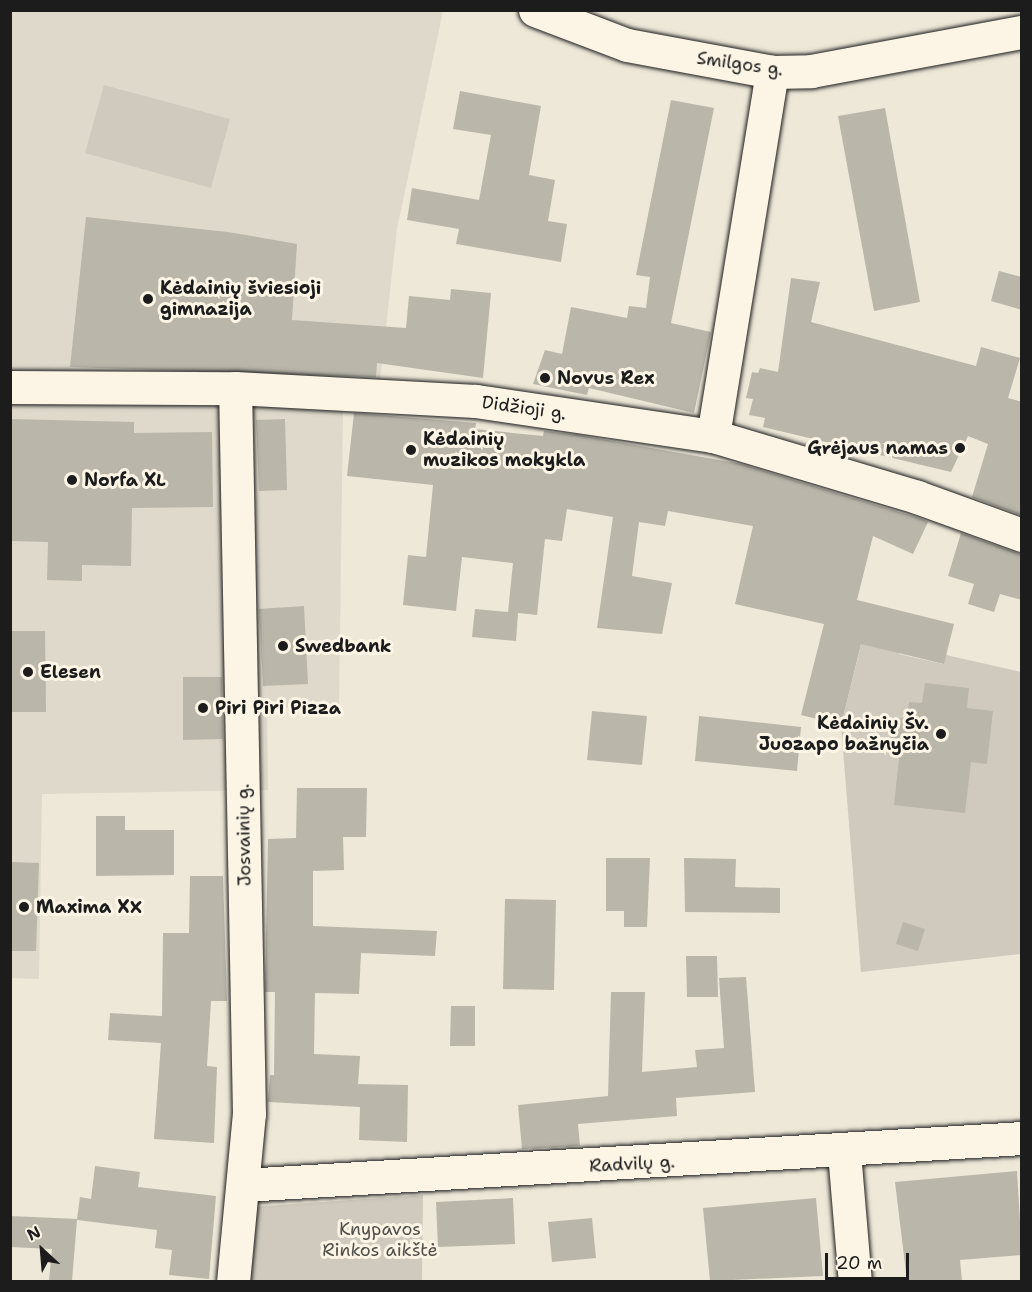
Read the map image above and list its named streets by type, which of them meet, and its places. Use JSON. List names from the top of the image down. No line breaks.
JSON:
{"streets":{"street":["Smilgos g.","Didžioji g.","Josvainių g.","Radvilų g."]},"crossings":[["Didžioji g.","Josvainių g."],["Josvainių g.","Radvilų g."]],"parks":["Knypavos Rinkos aikštė"],"places":["Kėdainių šviesioji gimnazija","Novus Rex","Grėjaus namas","Kėdainių muzikos mokykla","Norfa XL","Swedbank","Elesen","Piri Piri Pizza","Kėdainių Šv. Juozapo bažnyčia","Maxima XX"],"scale_bar":"20 m","north":"top left"}
